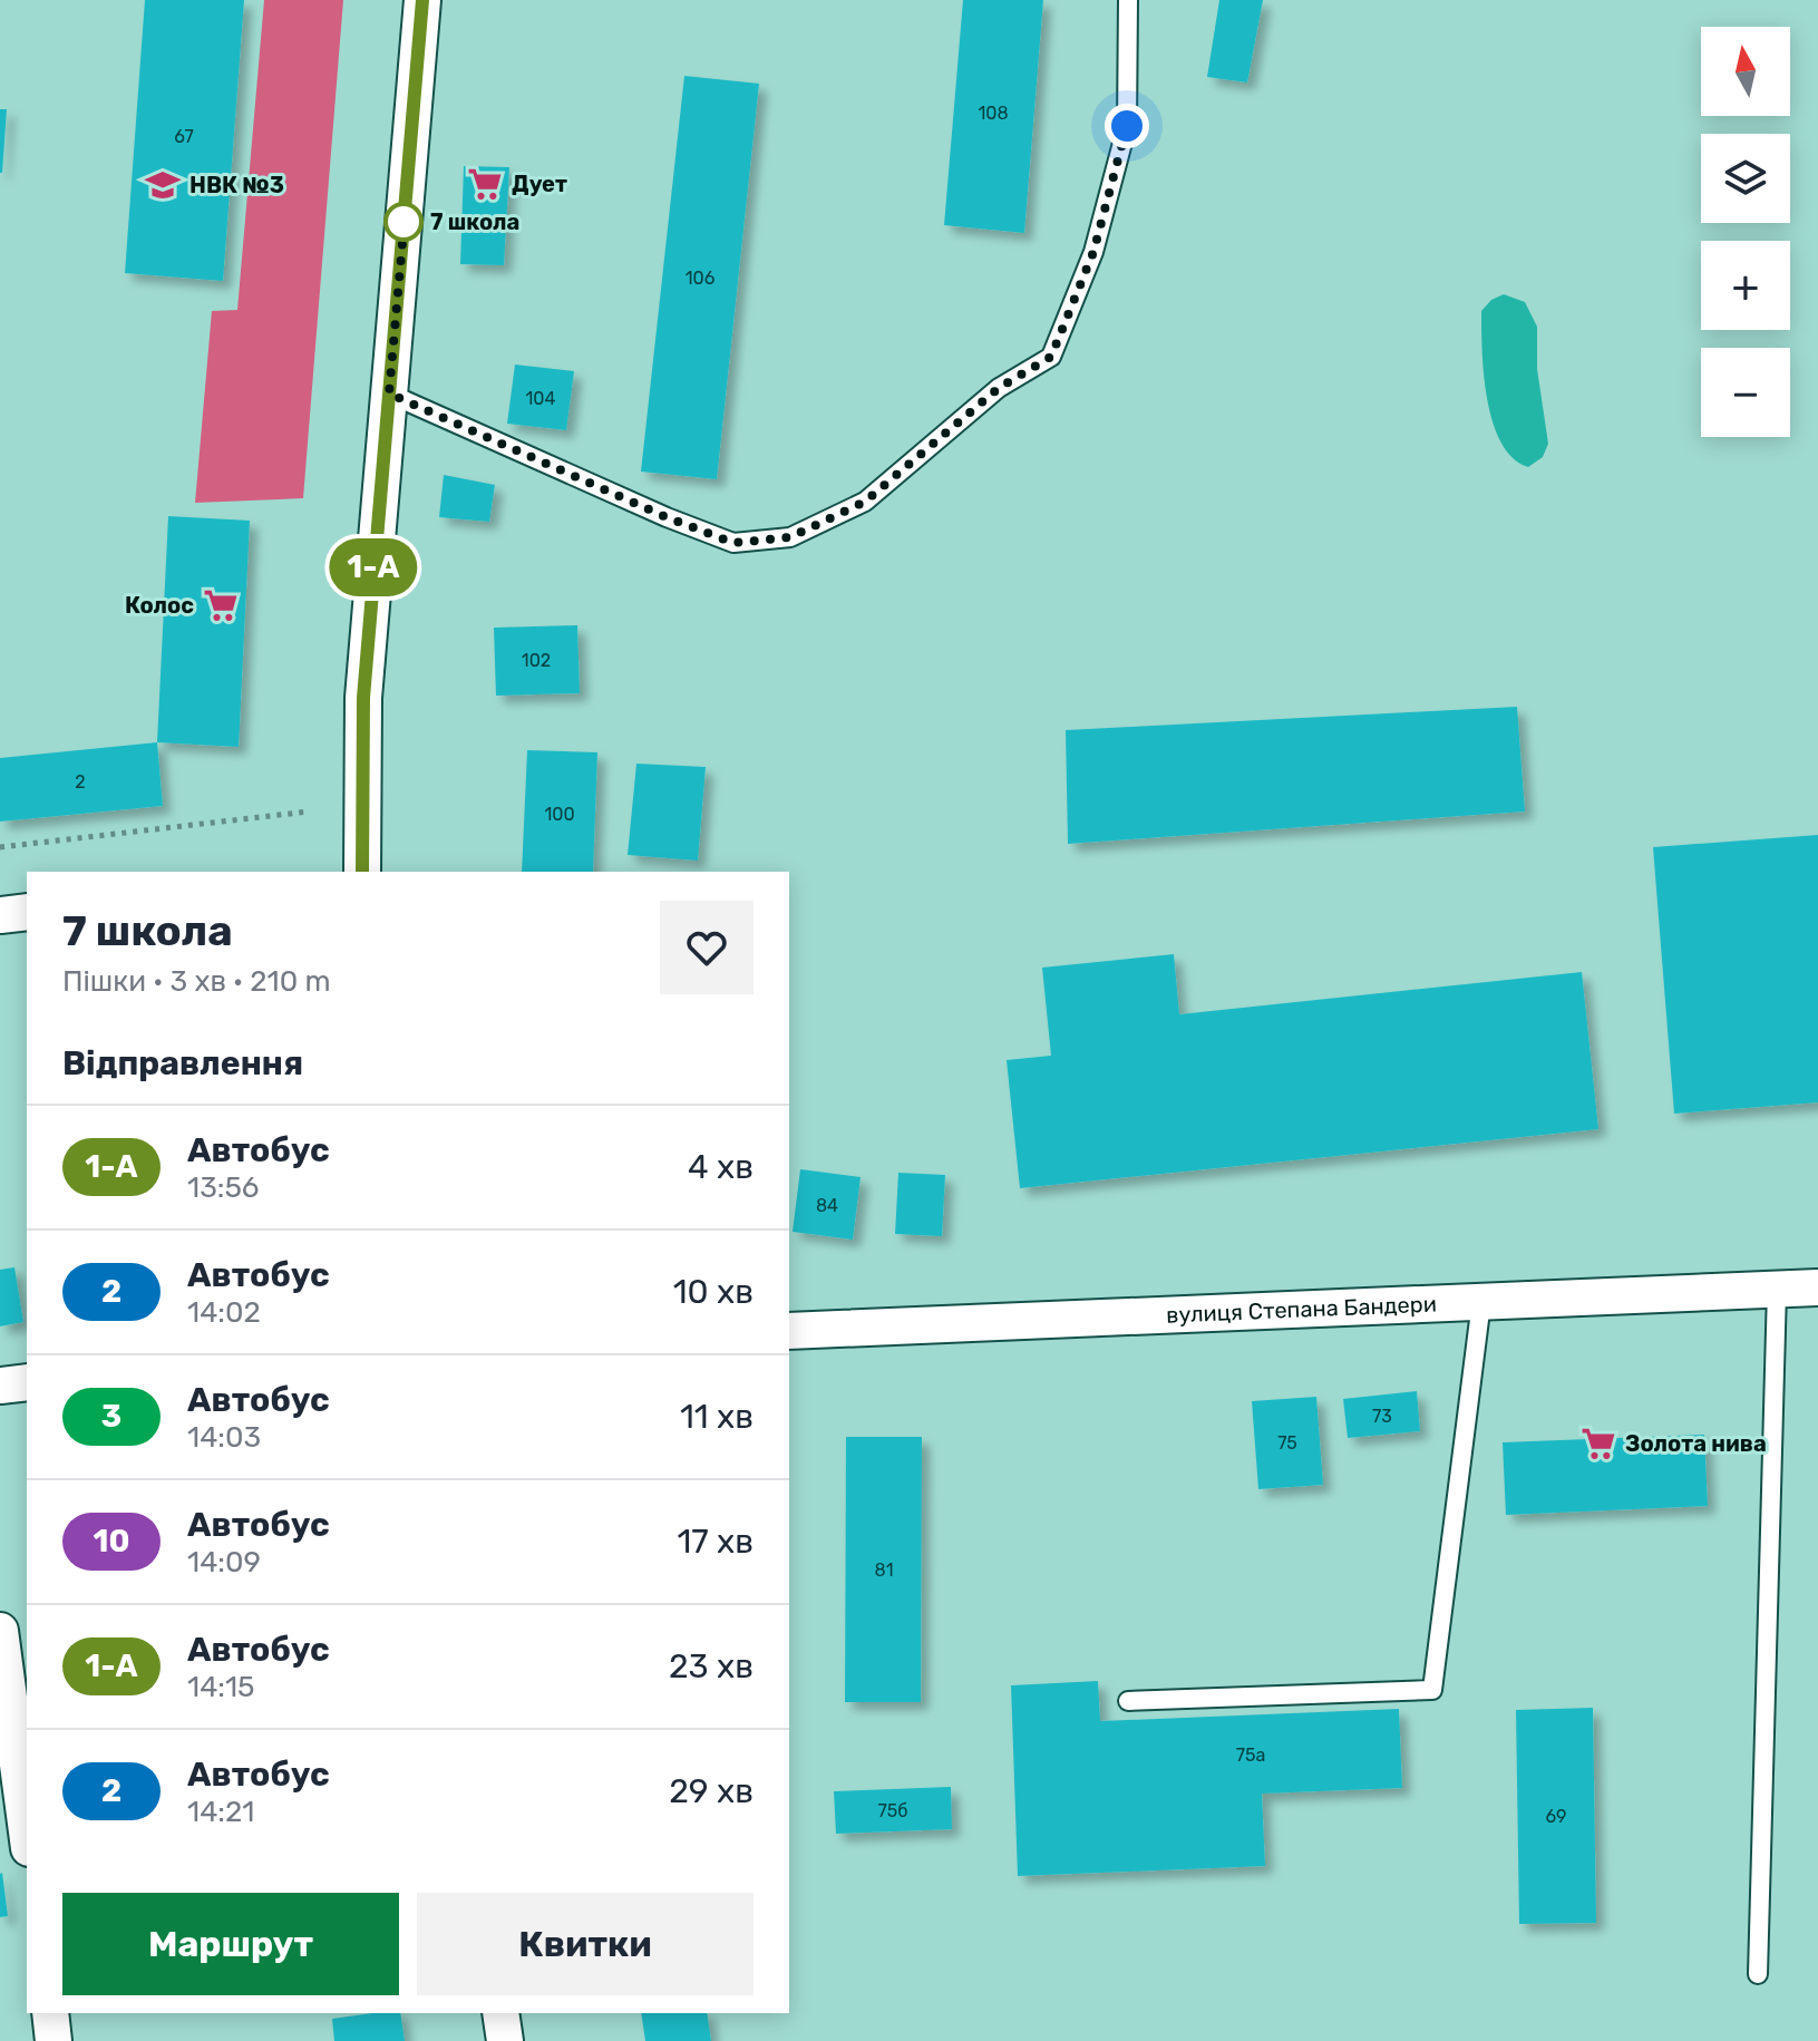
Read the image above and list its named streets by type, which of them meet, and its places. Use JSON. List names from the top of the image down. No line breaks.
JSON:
{"streets":{"street":["вулиця Степана Бандери"]},"places":{"supermarket":["Дует","Колос","Золота нива"],"school or university":["НВК №3"],"other":["7 школа"]},"lines":["bus line 1-А"],"house_numbers":["108","67","106","104","102","2","100","84","73","75","81","75а","75б","69"],"north":"top","page":{"on_map":"1-А","map_buttons":["+","−"],"heading":[["7 школа","Пішки · 3 хв · 210 m"],"Відправлення"],"list":[{"mark":"1-А","name":"Автобус","note":"13:56","value":"4 хв"},{"mark":"2","name":"Автобус","note":"14:02","value":"10 хв"},{"mark":"3","name":"Автобус","note":"14:03","value":"11 хв"},{"mark":"10","name":"Автобус","note":"14:09","value":"17 хв"},{"mark":"1-А","name":"Автобус","note":"14:15","value":"23 хв"},{"mark":"2","name":"Автобус","note":"14:21","value":"29 хв"}],"buttons":["Маршрут","Квитки"]}}
